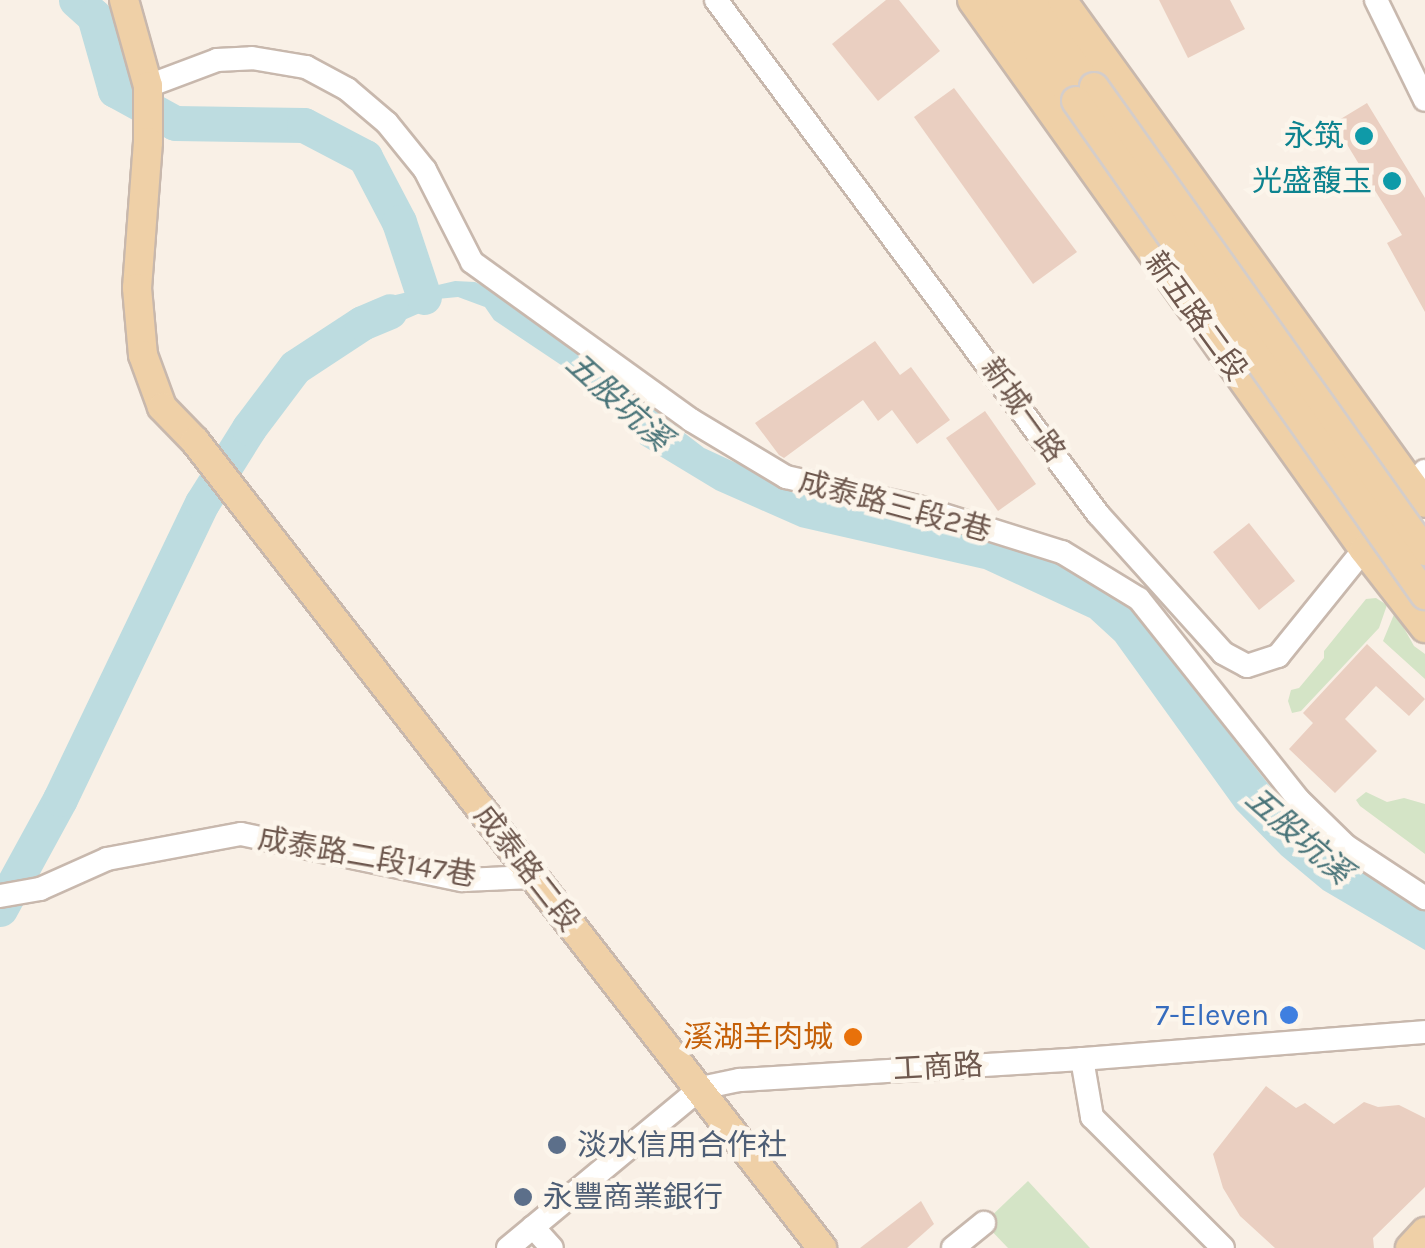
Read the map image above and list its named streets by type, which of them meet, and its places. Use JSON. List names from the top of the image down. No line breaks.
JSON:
{"streets":{"main road":["新五路二段","成泰路二段"],"street":["新城一路","成泰路三段2巷","成泰路二段147巷","工商路"]},"crossings":[["新五路二段","新城一路"],["成泰路三段2巷","成泰路二段"],["成泰路二段147巷","成泰路二段"],["成泰路二段","工商路"]],"water":["五股坑溪"],"places":["永筑","光盛馥玉","7-Eleven","溪湖羊肉城","淡水信用合作社","永豐商業銀行"]}
